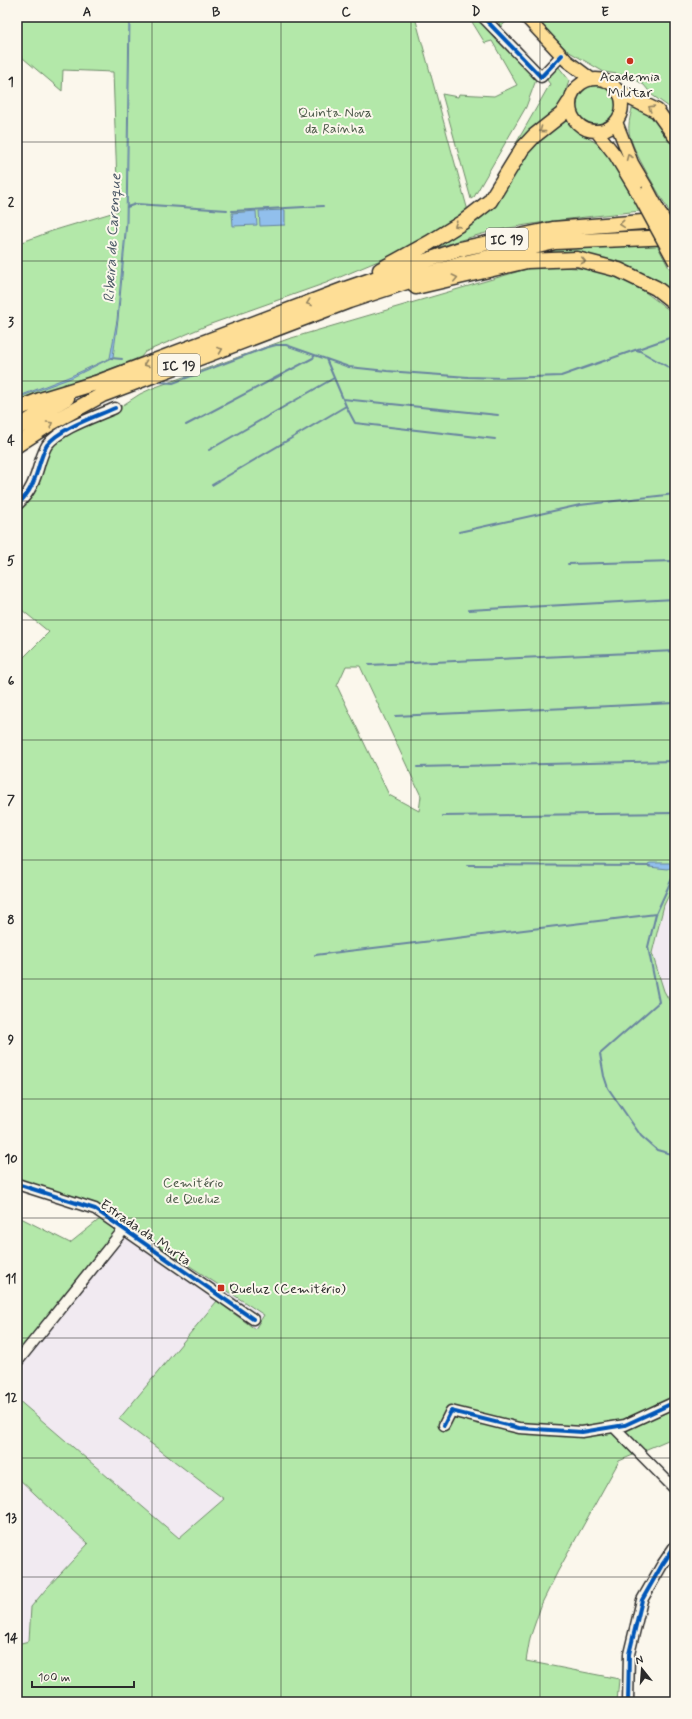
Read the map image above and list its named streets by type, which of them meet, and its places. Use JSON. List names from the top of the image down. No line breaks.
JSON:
{"streets":{"highway":["IC 19"],"street":["Estrada da Murta"]},"water":["Ribeira de Carenque"],"parks":["Quinta Nova da Rainha","Cemitério de Queluz"],"places":{"other":["Academia Militar"],"transit":["Queluz (Cemitério)"]},"scale_bar":"100 m","north":"top","grid":{"columns":["A","B","C","D","E"],"rows":["1","2","3","4","5","6","7","8","9","10","11","12","13","14"]}}
